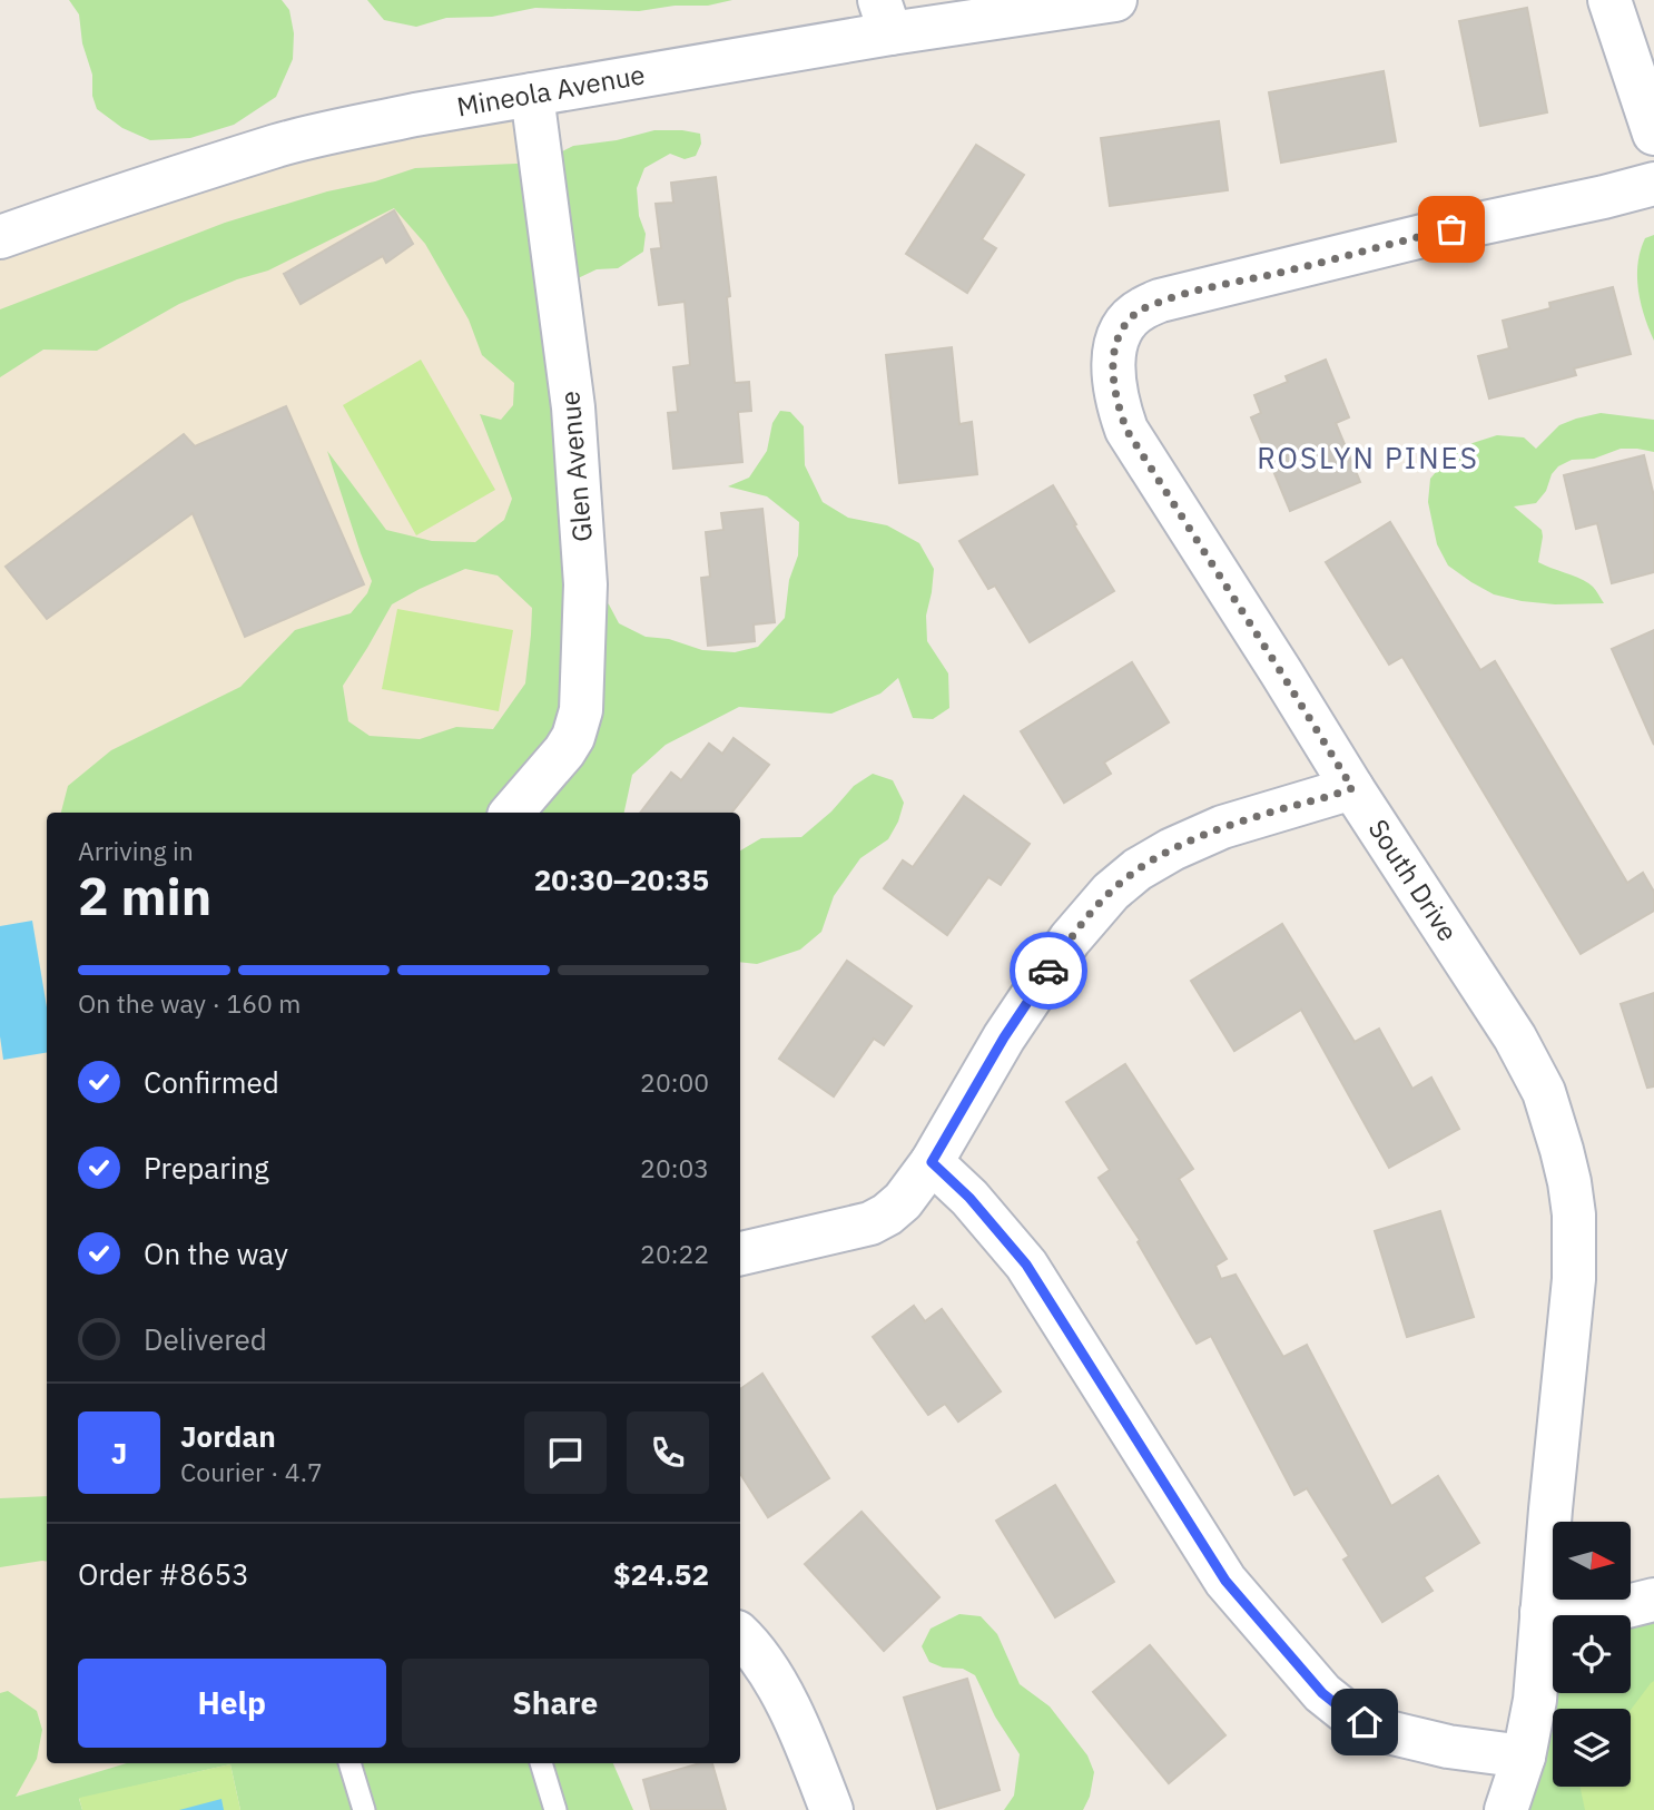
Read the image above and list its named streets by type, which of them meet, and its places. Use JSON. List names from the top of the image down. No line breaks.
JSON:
{"streets":{"street":["Mineola Avenue","Glen Avenue","South Drive"]},"crossings":[["Mineola Avenue","Glen Avenue"]],"districts":["ROSLYN PINES"],"north":"right","page":{"heading":["2 min","Arriving in","20:30–20:35"],"panel":["Jordan","Courier · 4.7","Order #8653","$24.52"],"bar":"On the way · 160 m","list":[["Confirmed","20:00"],["Preparing","20:03"],["On the way","20:22"],"Delivered"],"round":"J","buttons":["Help","Share"]}}
